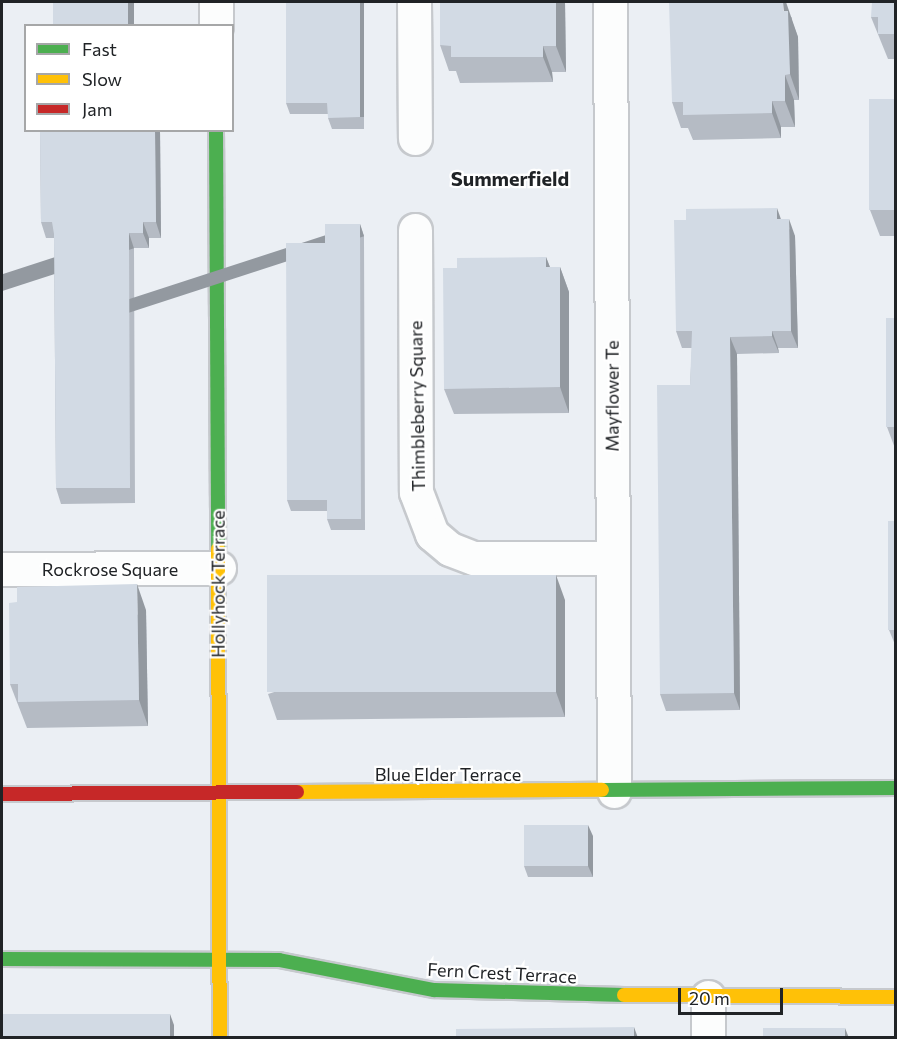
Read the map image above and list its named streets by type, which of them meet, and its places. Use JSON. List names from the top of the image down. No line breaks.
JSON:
{"streets":{"street":["Mayflower Te","Thimbleberry Square","Rockrose Square","Hollyhock Terrace","Blue Elder Terrace","Fern Crest Terrace"]},"crossings":[["Mayflower Te","Thimbleberry Square"],["Mayflower Te","Blue Elder Terrace"],["Rockrose Square","Hollyhock Terrace"],["Hollyhock Terrace","Blue Elder Terrace"],["Hollyhock Terrace","Fern Crest Terrace"]],"districts":["Summerfield"],"legend":["Fast","Slow","Jam"],"scale_bar":"20 m"}
